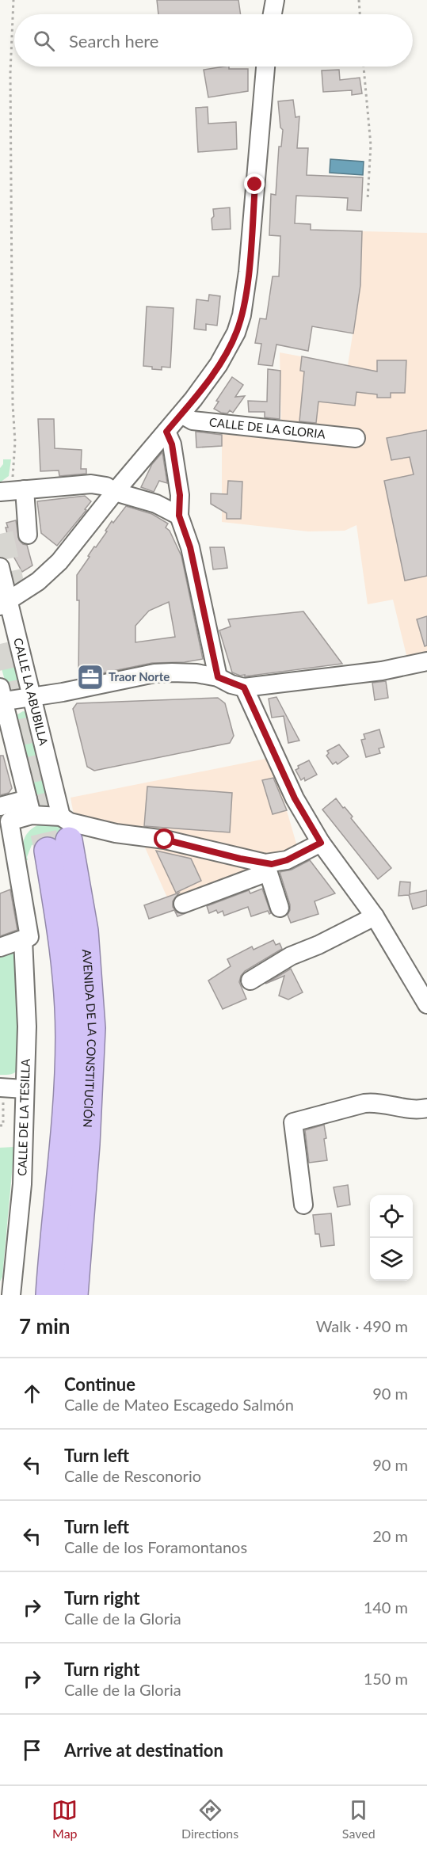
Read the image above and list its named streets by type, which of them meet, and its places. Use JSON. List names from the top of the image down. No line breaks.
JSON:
{"streets":{"highway":["AVENIDA DE LA CONSTITUCIÓN"],"street":["CALLE DE LA GLORIA","CALLE LA ABUBILLA","CALLE DE LA TESILLA"]},"crossings":[["CALLE LA ABUBILLA","AVENIDA DE LA CONSTITUCIÓN"],["CALLE LA ABUBILLA","CALLE DE LA TESILLA"],["AVENIDA DE LA CONSTITUCIÓN","CALLE DE LA TESILLA"]],"places":{"office":["Traor Norte"]},"page":{"search":"Search here","heading":["7 min","Walk · 490 m"],"list":[["Continue","Calle de Mateo Escagedo Salmón","90 m"],["Turn left","Calle de Resconorio","90 m"],["Turn left","Calle de los Foramontanos","20 m"],["Turn right","Calle de la Gloria","140 m"],["Turn right","Calle de la Gloria","150 m"],"Arrive at destination"],"nav":["Map","Directions","Saved"]}}
